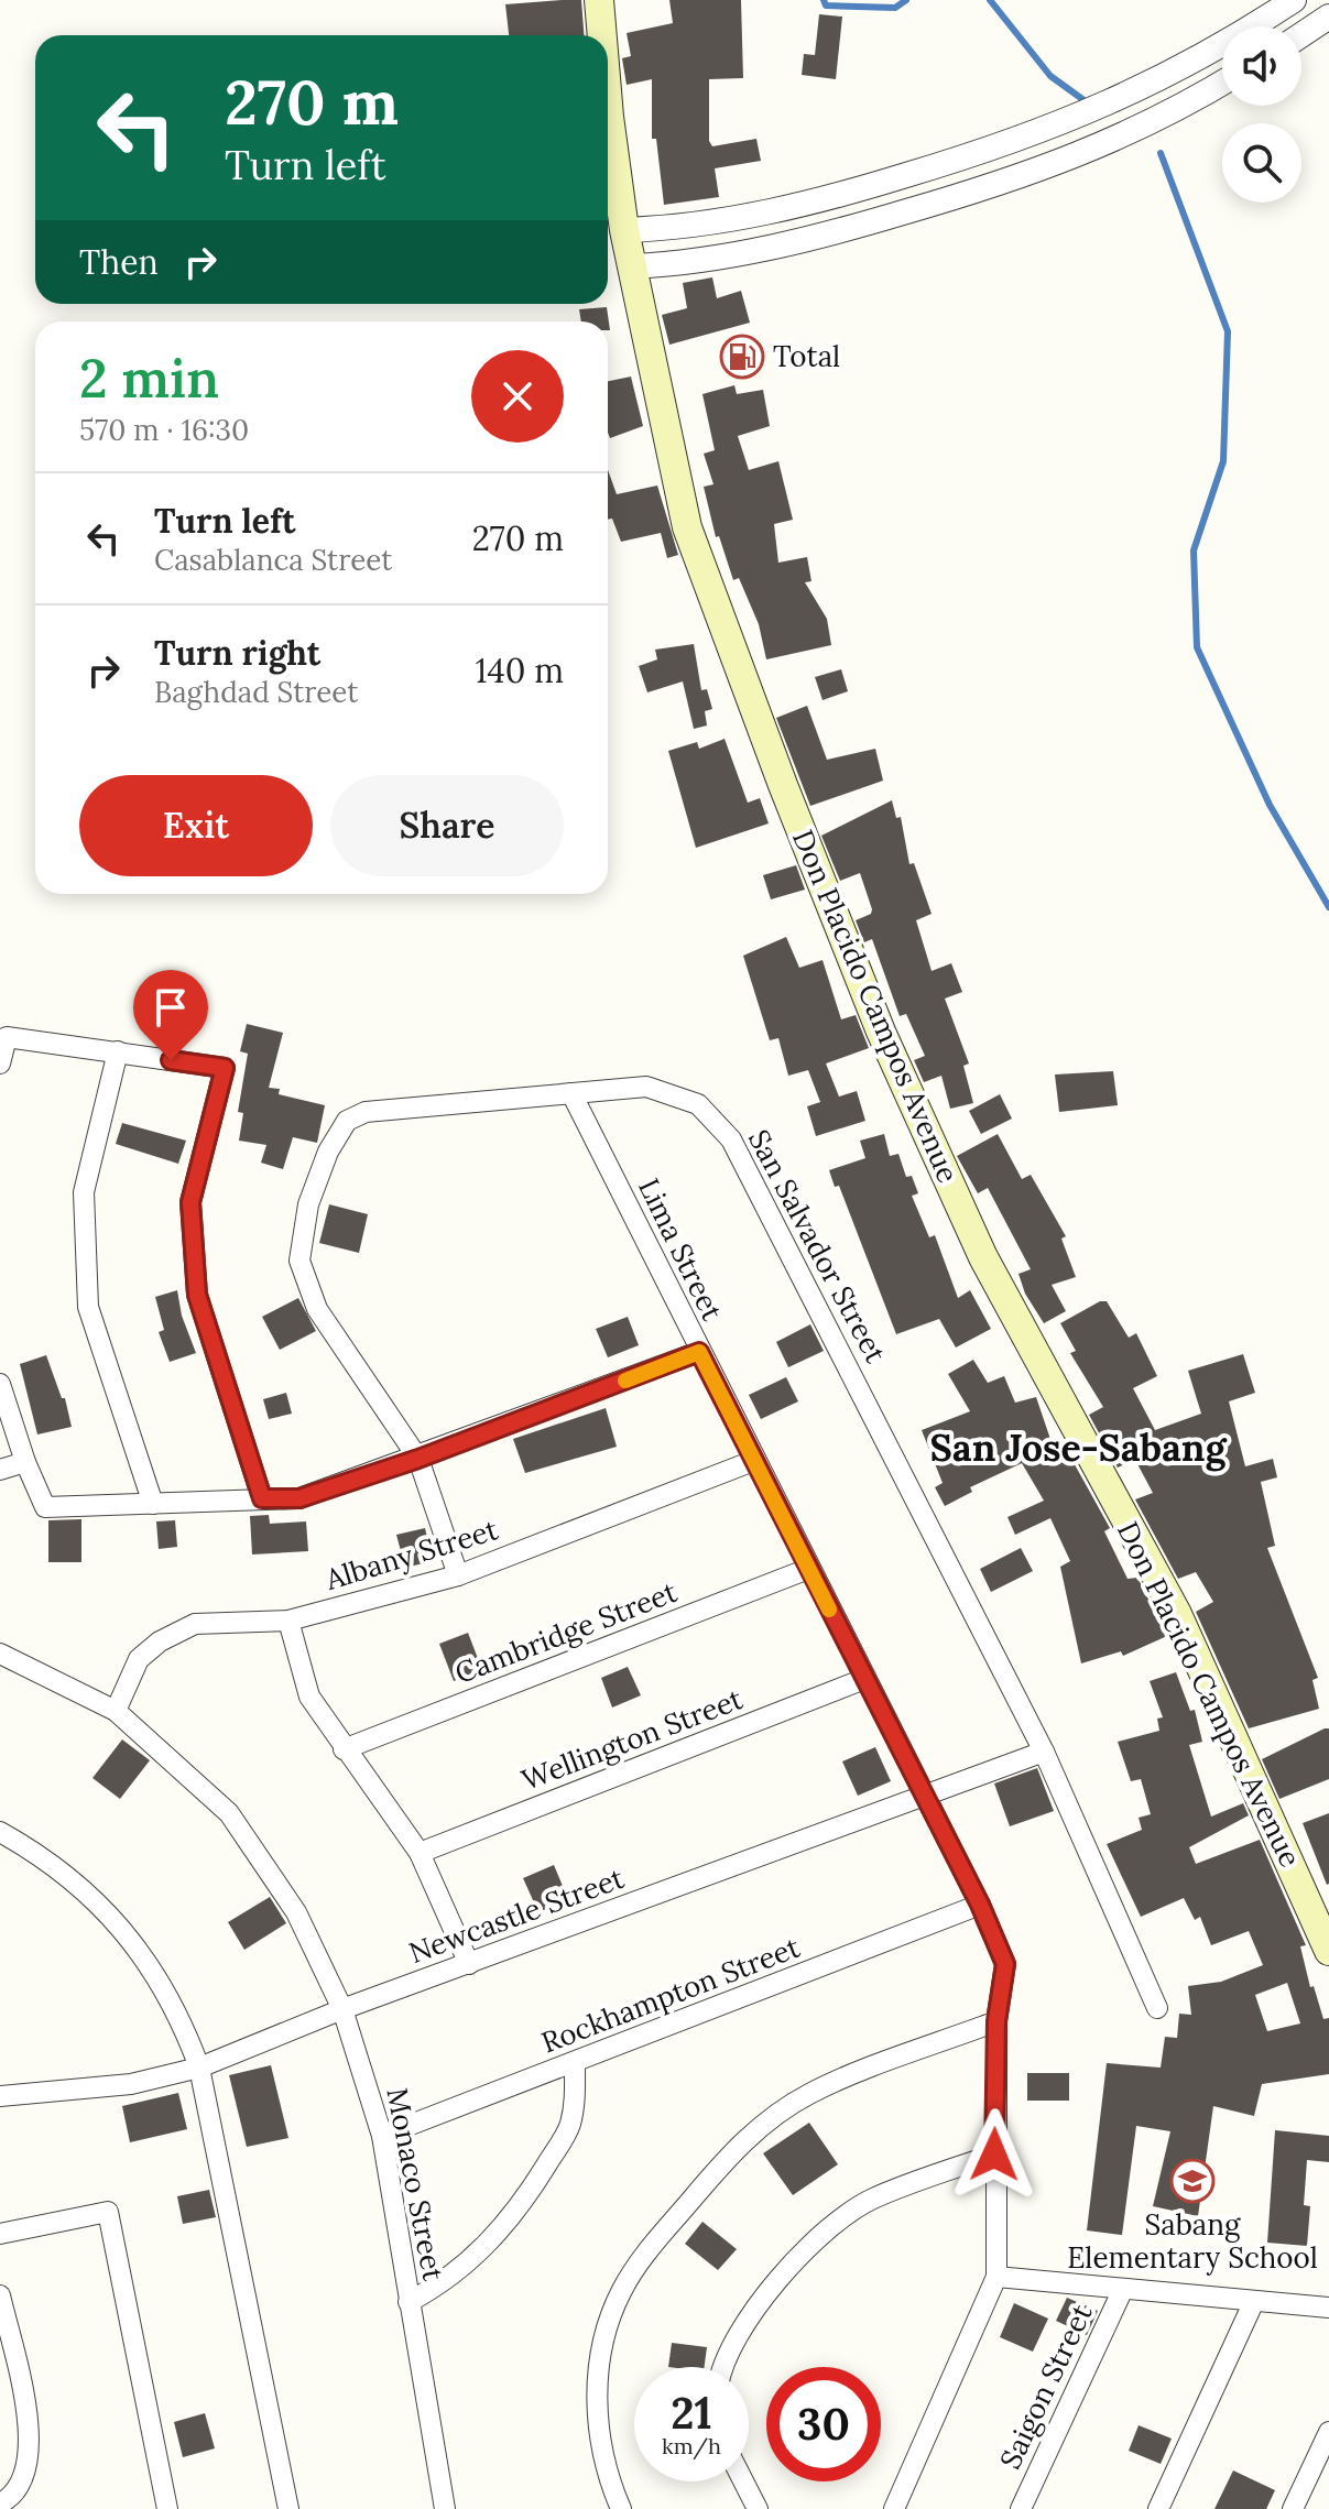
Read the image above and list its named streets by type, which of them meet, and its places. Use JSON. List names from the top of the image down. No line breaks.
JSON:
{"streets":{"main road":["Don Placido Campos Avenue"],"street":["San Salvador Street","Lima Street","Albany Street","Cambridge Street","Wellington Street","Newcastle Street","Rockhampton Street","Monaco Street","Saigon Street"]},"crossings":[["San Salvador Street","Lima Street"],["San Salvador Street","Albany Street"],["San Salvador Street","Newcastle Street"],["Lima Street","Albany Street"],["Lima Street","Cambridge Street"],["Lima Street","Wellington Street"],["Lima Street","Newcastle Street"],["Lima Street","Rockhampton Street"],["Albany Street","Monaco Street"],["Newcastle Street","Monaco Street"],["Rockhampton Street","Monaco Street"]],"districts":["San Jose-Sabang"],"places":{"fuel station":["Total"],"school or university":["Sabang Elementary School"]},"page":{"turn":["270 m","Turn left"],"then":"Then","heading":["2 min","570 m · 16:30"],"list":[{"name":"Turn left","note":"Casablanca Street","value":"270 m"},{"name":"Turn right","note":"Baghdad Street","value":"140 m"}],"buttons":["Exit","Share"],"speed":"21 km/h","limit":"30"}}
